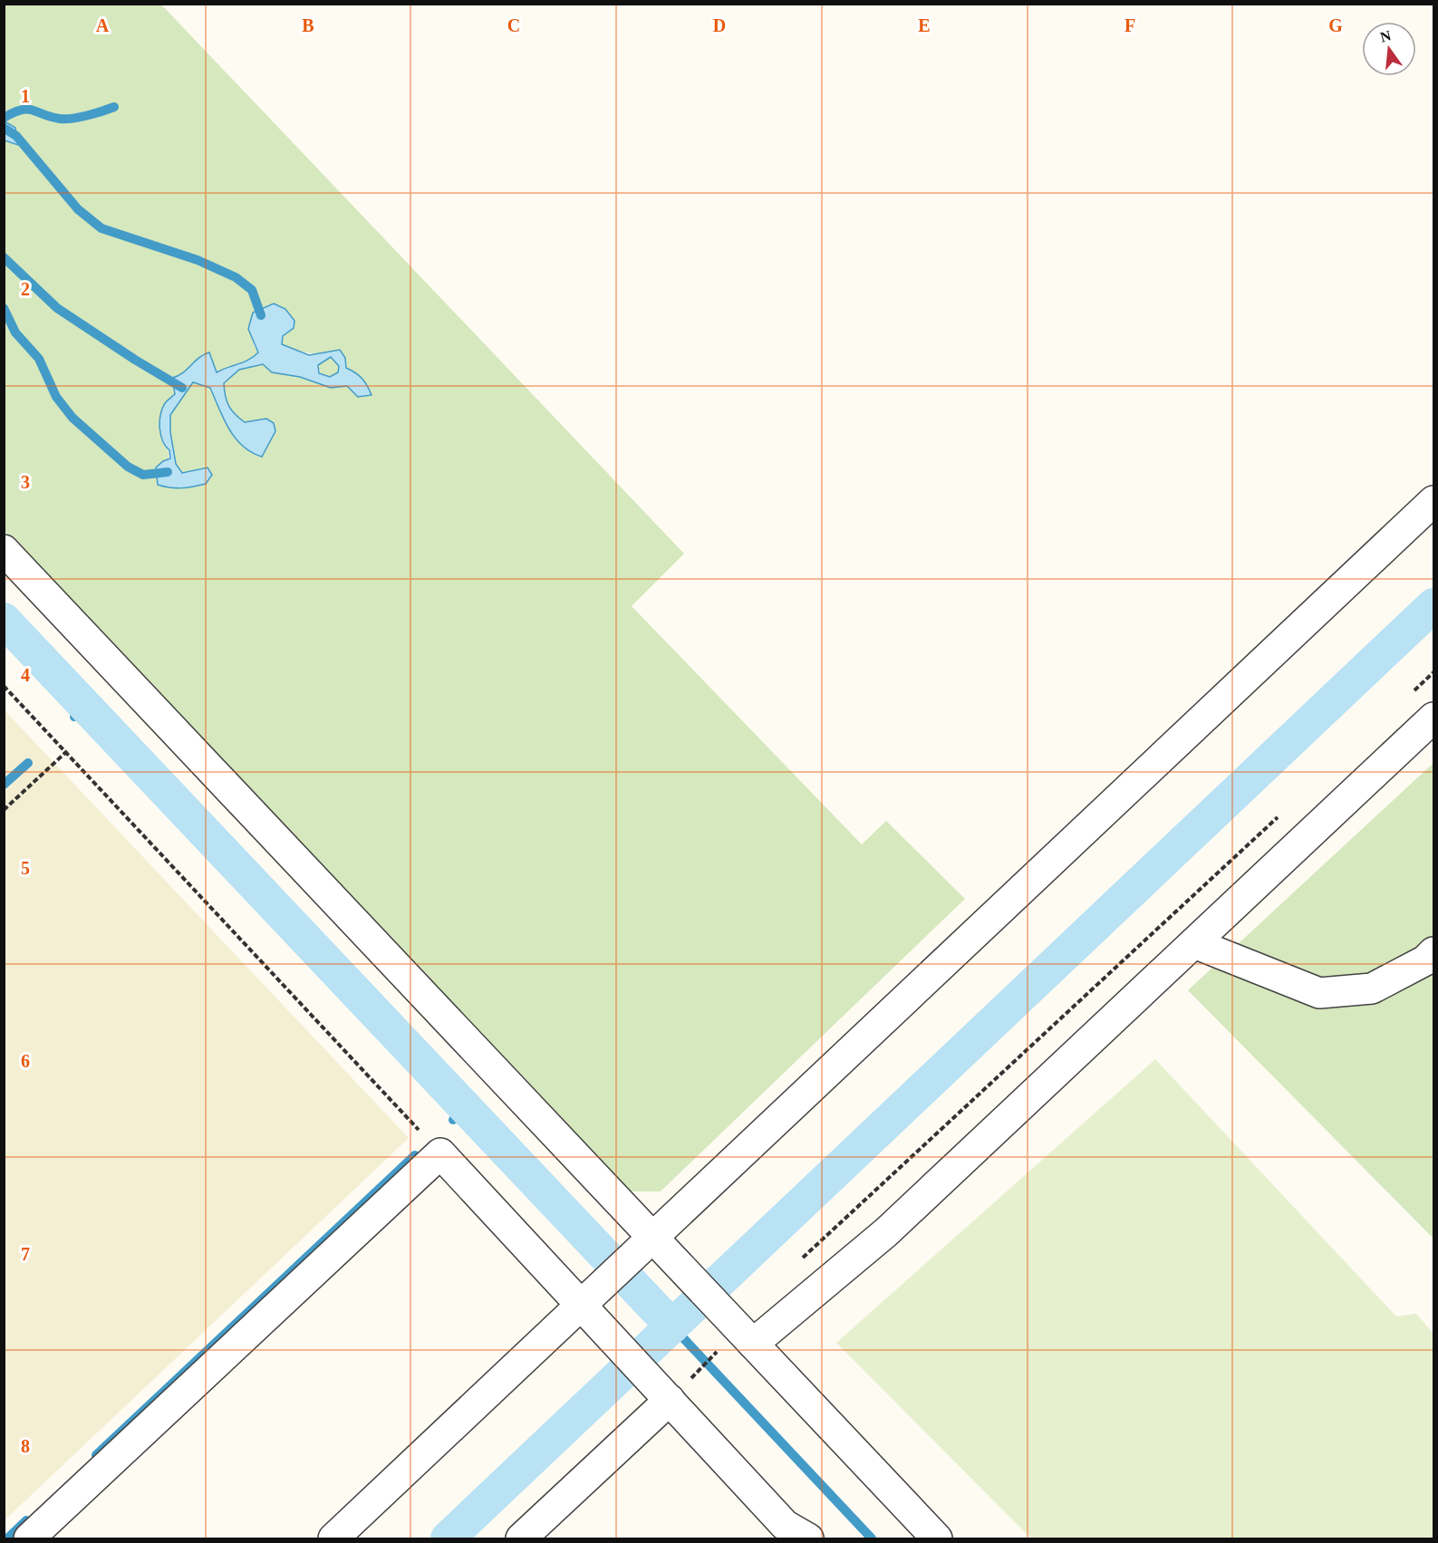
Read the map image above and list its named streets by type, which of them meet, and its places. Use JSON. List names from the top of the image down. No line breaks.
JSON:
{"north":"top","grid":{"columns":["A","B","C","D","E","F","G"],"rows":["1","2","3","4","5","6","7","8"]}}
